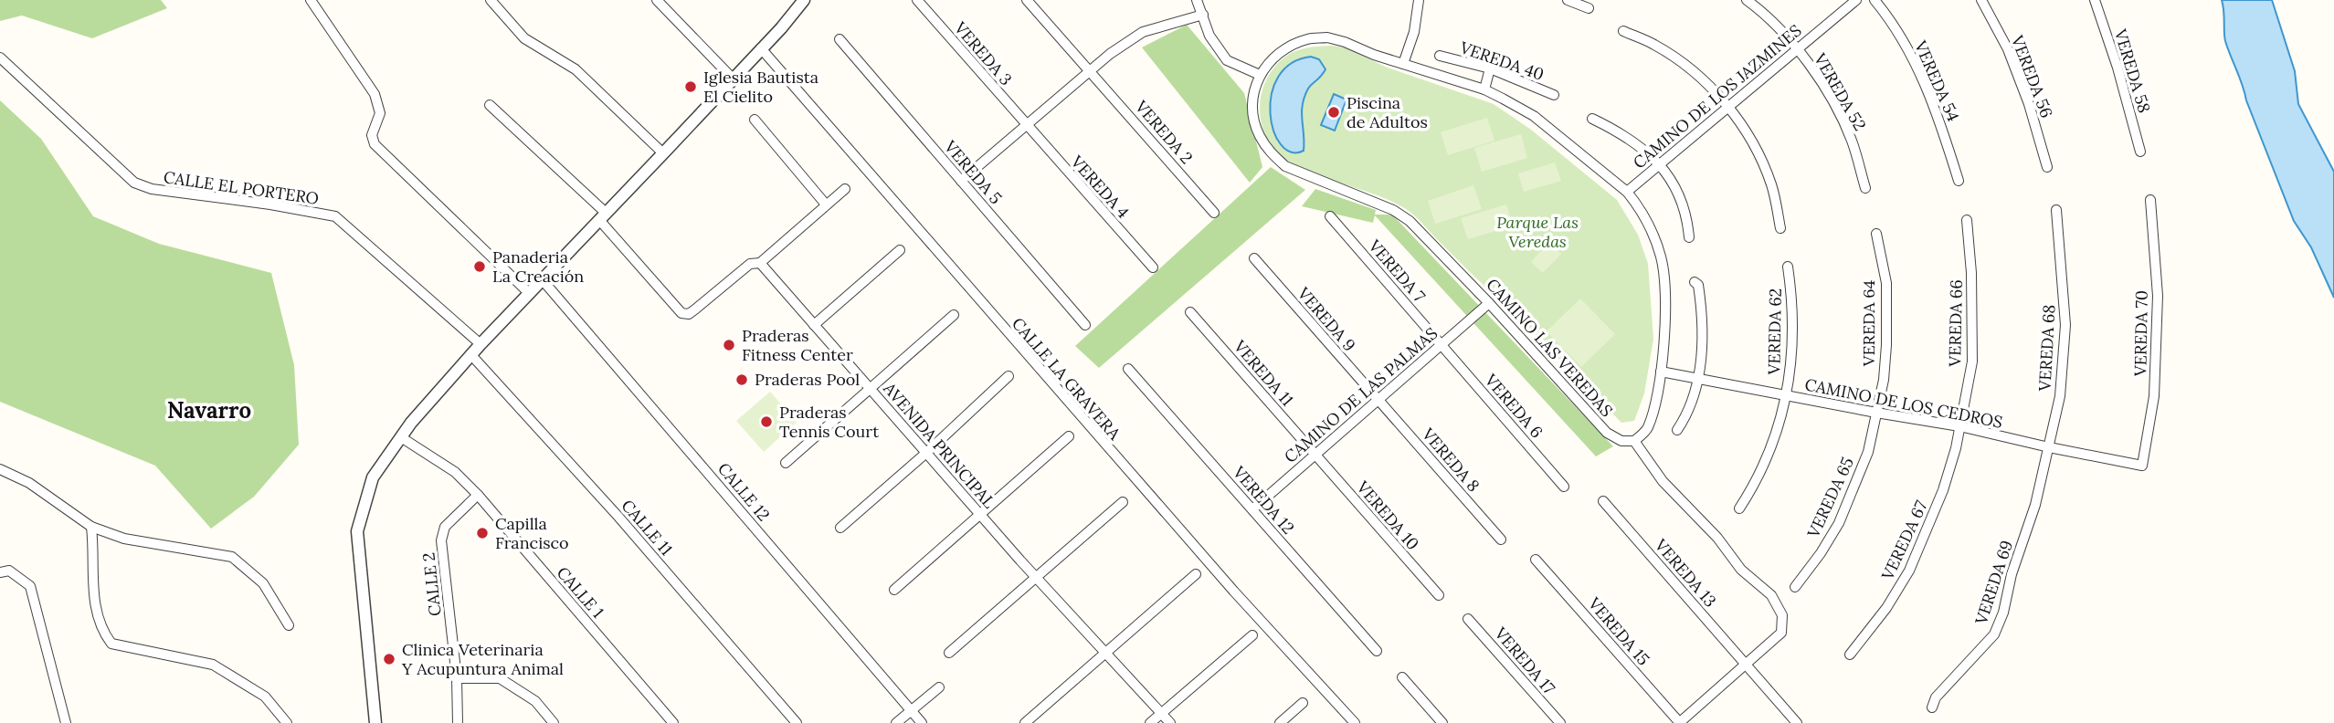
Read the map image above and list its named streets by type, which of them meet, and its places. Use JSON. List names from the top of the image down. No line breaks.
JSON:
{"streets":{"street":["VEREDA 3","VEREDA 40","VEREDA 58","VEREDA 56","VEREDA 54","VEREDA 52","CAMINO DE LOS JAZMINES","VEREDA 2","VEREDA 5","VEREDA 4","CALLE EL PORTERO","VEREDA 7","VEREDA 9","VEREDA 64","VEREDA 66","VEREDA 62","VEREDA 70","CAMINO LAS VEREDAS","VEREDA 68","VEREDA 11","CALLE LA GRAVERA","CAMINO DE LAS PALMAS","CAMINO DE LOS CEDROS","VEREDA 6","AVENIDA PRINCIPAL","VEREDA 8","CALLE 12","VEREDA 65","VEREDA 12","VEREDA 10","CALLE 11","VEREDA 67","VEREDA 13","VEREDA 69","CALLE 2","CALLE 1","VEREDA 15","VEREDA 17"]},"crossings":[["VEREDA 3","VEREDA 4"],["VEREDA 52","CAMINO DE LOS JAZMINES"],["CAMINO DE LOS JAZMINES","CAMINO LAS VEREDAS"],["VEREDA 7","CAMINO DE LAS PALMAS"],["VEREDA 7","VEREDA 6"],["VEREDA 9","CAMINO DE LAS PALMAS"],["VEREDA 9","VEREDA 8"],["VEREDA 64","CAMINO DE LOS CEDROS"],["VEREDA 64","VEREDA 65"],["VEREDA 66","CAMINO DE LOS CEDROS"],["VEREDA 66","VEREDA 67"],["VEREDA 62","CAMINO DE LOS CEDROS"],["VEREDA 70","CAMINO DE LOS CEDROS"],["CAMINO LAS VEREDAS","CAMINO DE LAS PALMAS"],["CAMINO LAS VEREDAS","CAMINO DE LOS CEDROS"],["VEREDA 68","CAMINO DE LOS CEDROS"],["VEREDA 68","VEREDA 69"],["VEREDA 11","CAMINO DE LAS PALMAS"],["VEREDA 11","VEREDA 10"],["CAMINO DE LAS PALMAS","VEREDA 6"],["CAMINO DE LAS PALMAS","VEREDA 8"],["CAMINO DE LAS PALMAS","VEREDA 12"],["CAMINO DE LAS PALMAS","VEREDA 10"],["CAMINO DE LOS CEDROS","VEREDA 65"],["CAMINO DE LOS CEDROS","VEREDA 67"],["CAMINO DE LOS CEDROS","VEREDA 69"],["CALLE 2","CALLE 1"]],"districts":["Navarro"],"parks":["Parque Las Veredas"],"places":["Iglesia Bautista El Cielito","Piscina de Adultos","Panaderia La Creación","Praderas Fitness Center","Praderas Pool","Praderas Tennis Court","Capilla Francisco","Clinica Veterinaria Y Acupuntura Animal"]}
